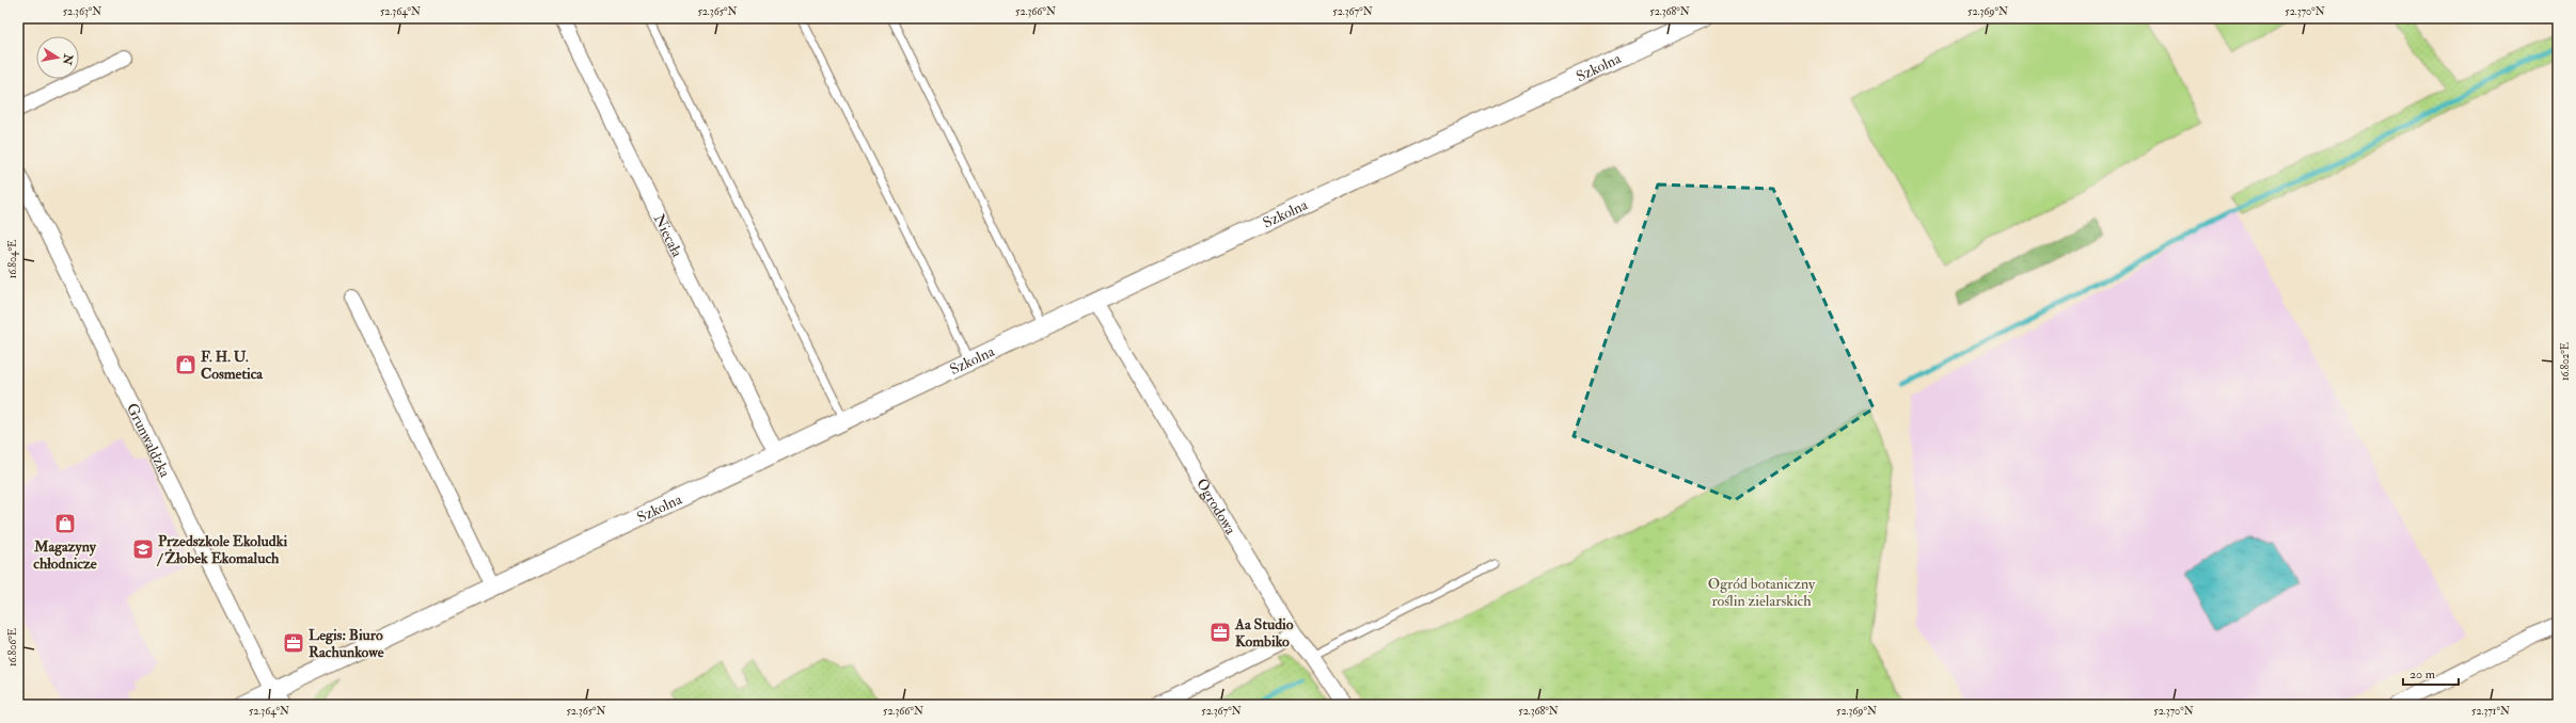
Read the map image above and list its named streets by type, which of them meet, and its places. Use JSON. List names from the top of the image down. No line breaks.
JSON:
{"streets":{"street":["Szkolna","Niecała","Grunwaldzka","Ogrodowa"]},"crossings":[["Szkolna","Niecała"],["Szkolna","Grunwaldzka"],["Szkolna","Ogrodowa"]],"parks":["Ogród botaniczny roślin zielarskich"],"places":{"shop":["F. H. U. Cosmetica","Magazyny chłodnicze"],"school or university":["Przedszkole Ekoludki / Żłobek Ekomaluch"],"office":["Aa Studio Kombiko","Legis: Biuro Rachunkowe"]},"scale_bar":"20 m","north":"right","coordinates":["52.363°N","52.364°N","52.365°N","52.366°N","52.367°N","52.368°N","52.369°N","52.370°N","16.804°E","16.802°E","16.806°E","52.371°N"]}
